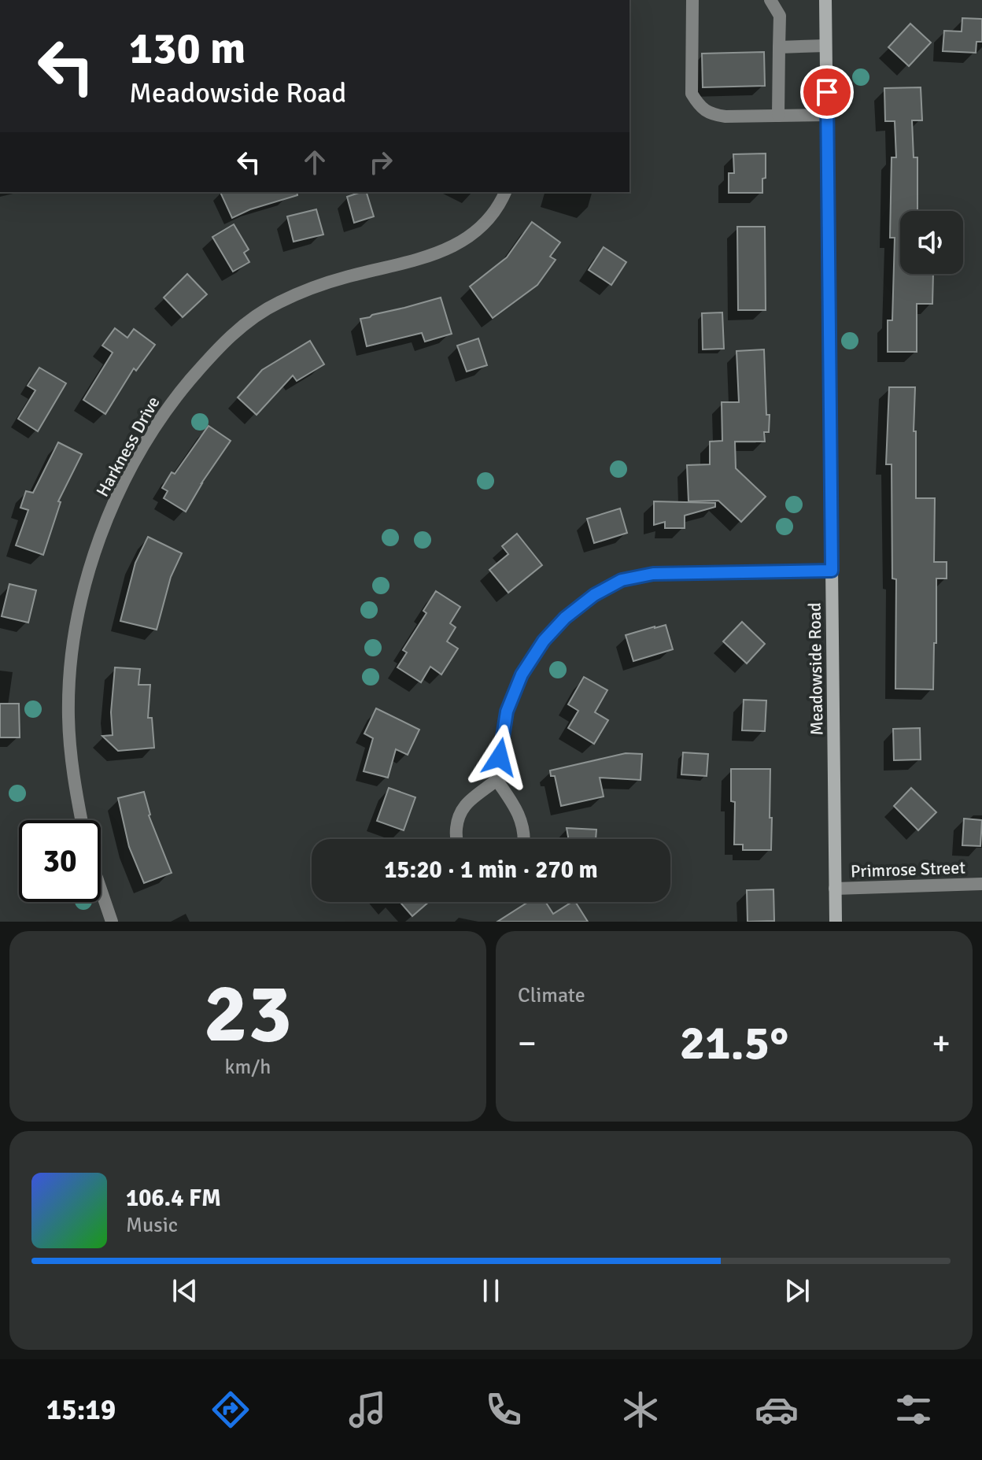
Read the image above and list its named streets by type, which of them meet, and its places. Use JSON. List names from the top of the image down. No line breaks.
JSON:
{"streets":{"main road":["Meadowside Road"],"street":["Harkness Drive","Primrose Street"]},"crossings":[["Meadowside Road","Primrose Street"]],"page":{"turn":["130 m","Meadowside Road"],"limit":"30","trip":"15:20 · 1 min · 270 m","tile":[["23","km/h"],"Climate"],"heat":["−","21.5°","+"],"song":["106.4 FM","Music"],"tabs":"15:19"}}
